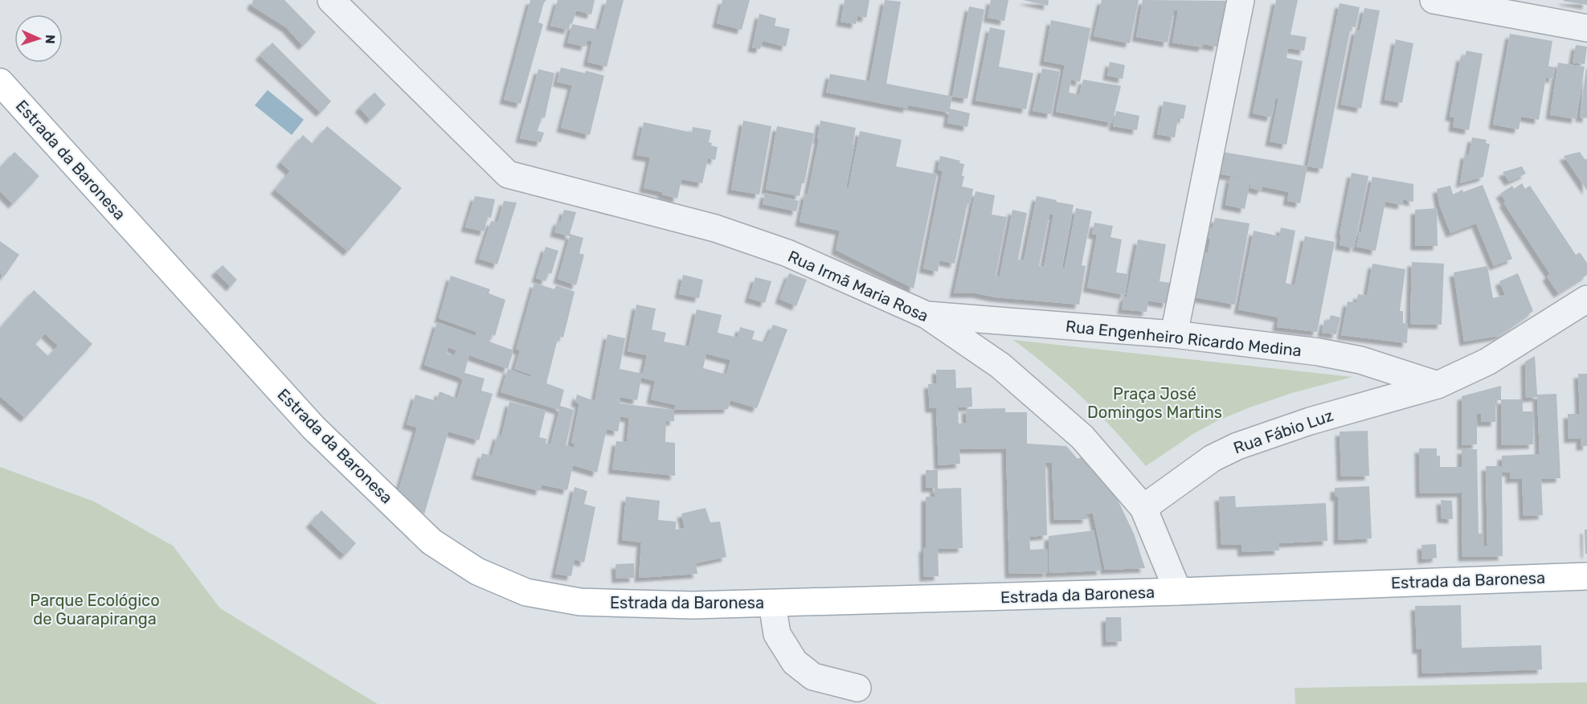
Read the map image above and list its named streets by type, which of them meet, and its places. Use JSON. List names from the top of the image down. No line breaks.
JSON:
{"streets":{"main road":["Estrada da Baronesa"],"street":["Rua Irmã Maria Rosa","Rua Engenheiro Ricardo Medina","Rua Fábio Luz"]},"crossings":[["Estrada da Baronesa","Rua Irmã Maria Rosa"],["Rua Irmã Maria Rosa","Rua Engenheiro Ricardo Medina"],["Rua Irmã Maria Rosa","Rua Fábio Luz"],["Rua Engenheiro Ricardo Medina","Rua Fábio Luz"]],"parks":["Praça José Domingos Martins","Parque Ecológico de Guarapiranga"],"north":"right"}
